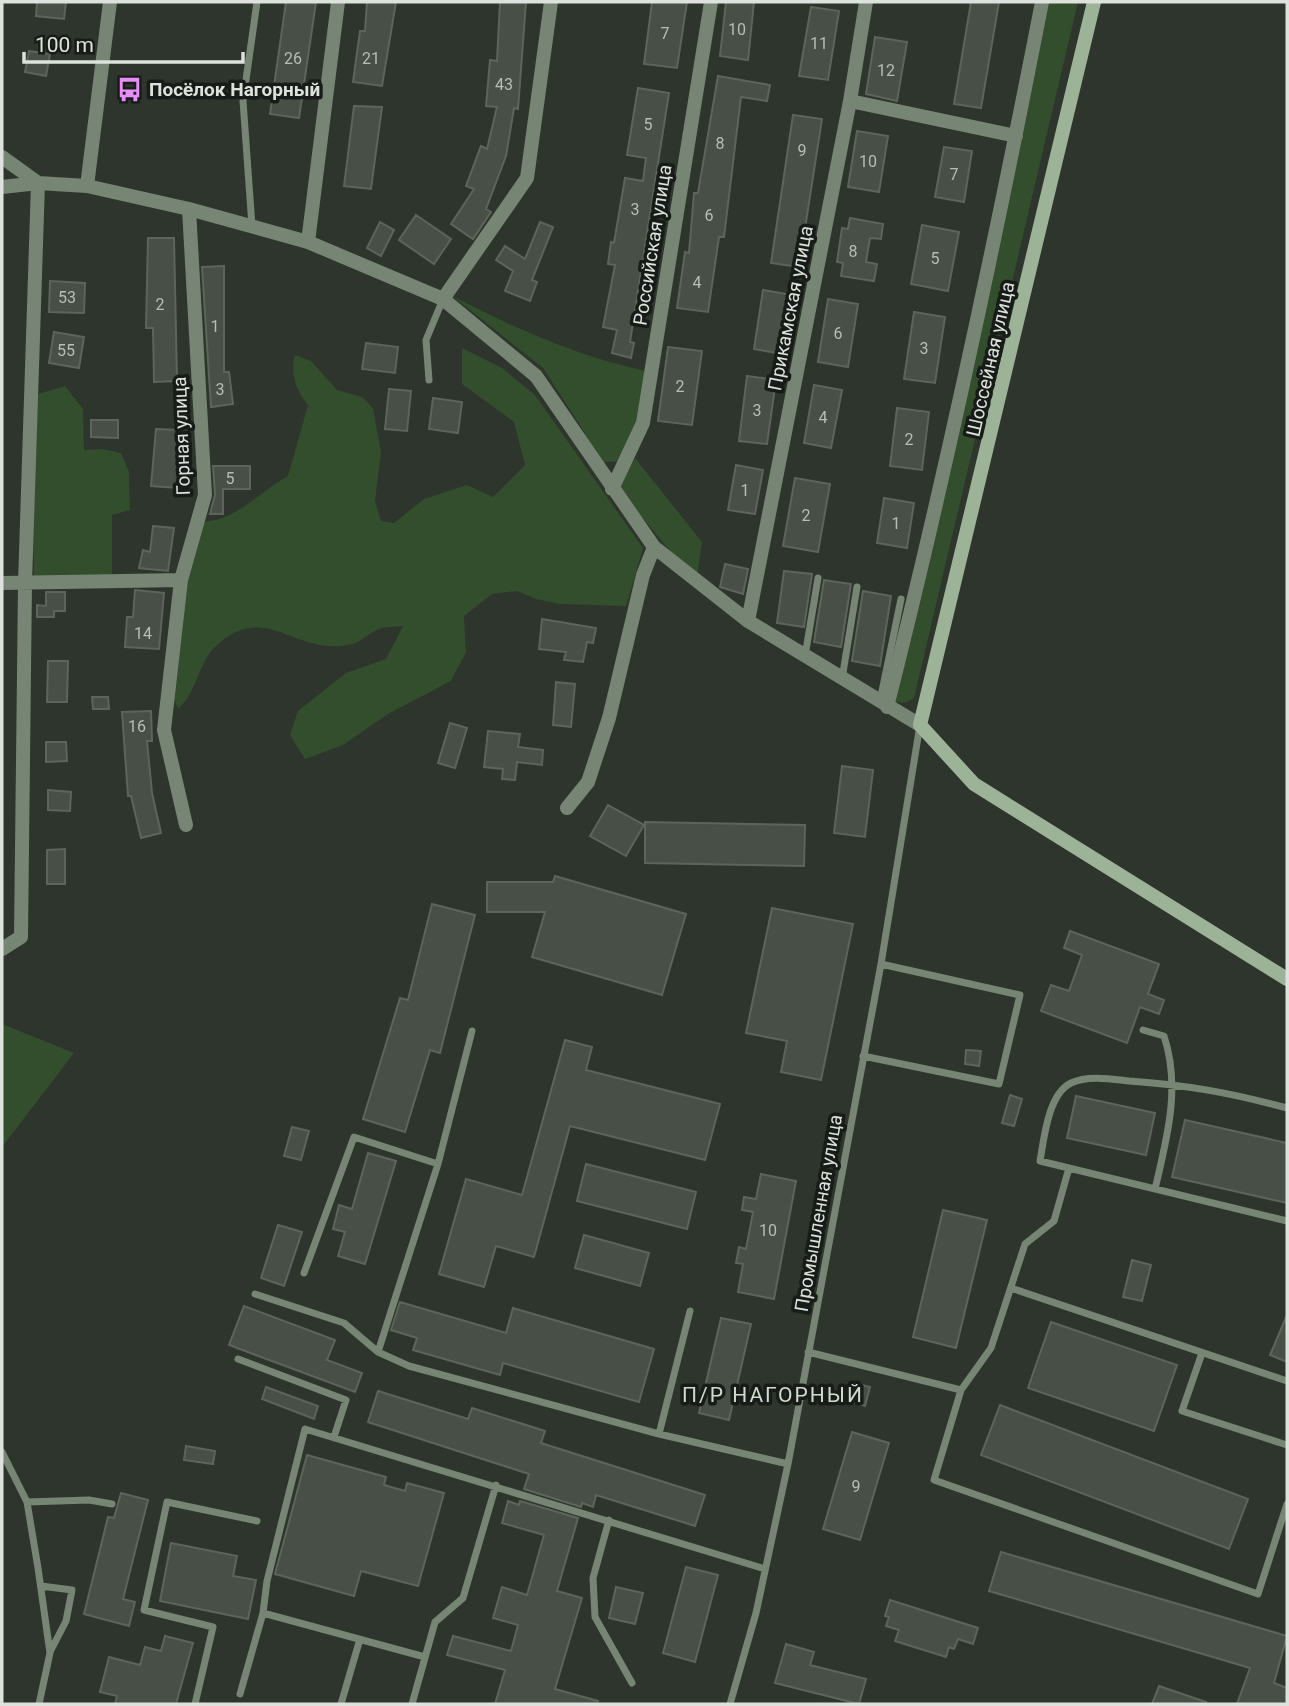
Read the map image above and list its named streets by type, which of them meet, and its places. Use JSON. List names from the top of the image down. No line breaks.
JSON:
{"streets":{"street":["Российская улица","Прикамская улица","Шоссейная улица","Горная улица"],"lane":["Промышленная улица"]},"crossings":[["Шоссейная улица","Промышленная улица"]],"districts":["П/Р НАГОРНЫЙ"],"places":{"bus stop":["Посёлок Нагорный"]},"house_numbers":["10","7","11","26","21","12","43","5","8","9","10","7","3","6","8","5","4","53","2","1","6","3","55","2","3","3","4","2","5","1","2","1","14","16","10","9"],"scale_bar":"100 m"}
